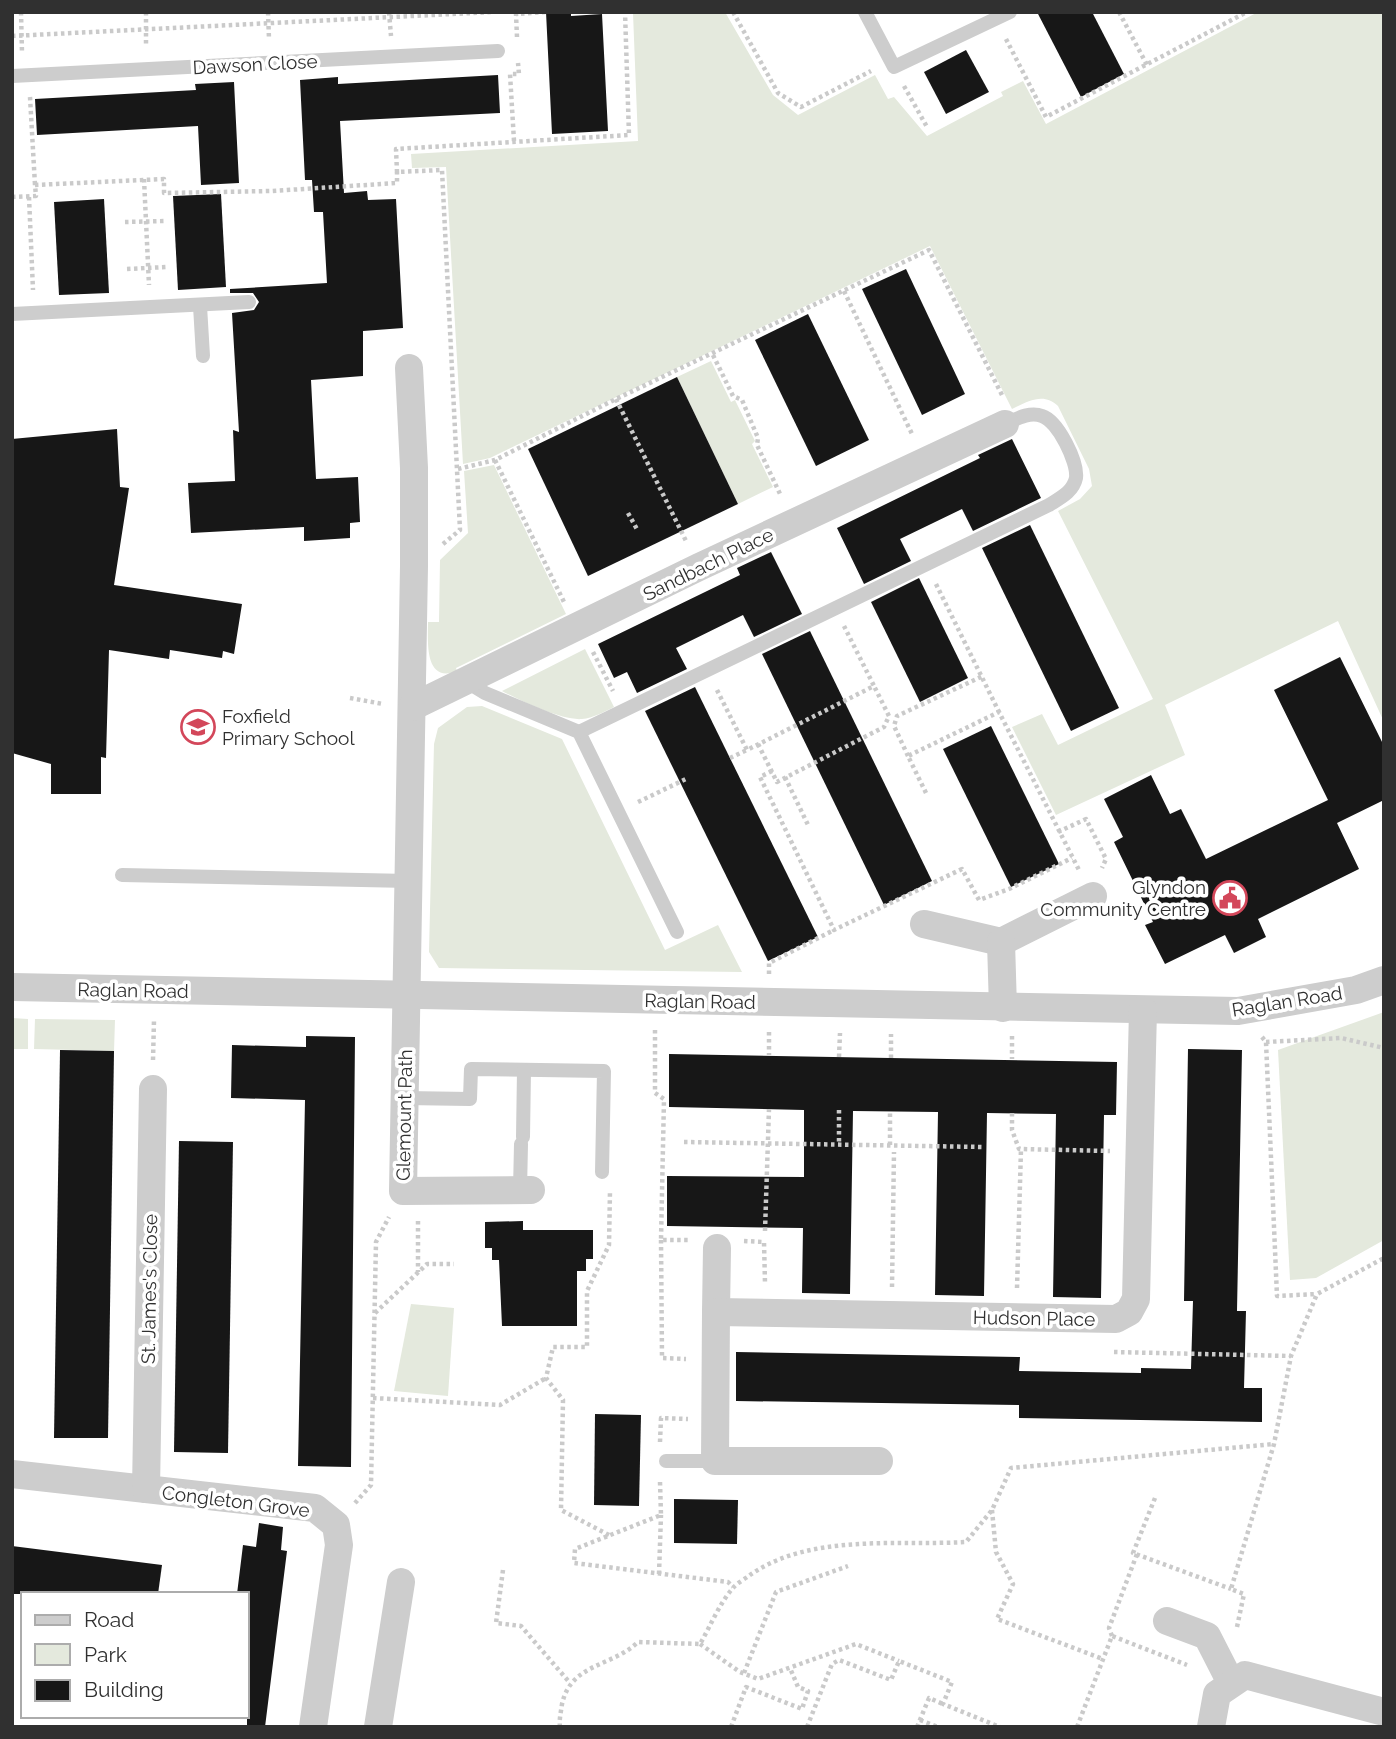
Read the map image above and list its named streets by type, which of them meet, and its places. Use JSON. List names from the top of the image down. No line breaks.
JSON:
{"streets":{"street":["Sandbach Place","Raglan Road","Glemount Path","St. James's Close","Hudson Place","Congleton Grove"],"lane":["Dawson Close"]},"crossings":[["Raglan Road","Glemount Path"],["Raglan Road","Hudson Place"],["St. James's Close","Congleton Grove"]],"places":{"school or university":["Foxfield Primary School"],"public building":["Glyndon Community Centre"]},"legend":["Road","Park","Building"]}
